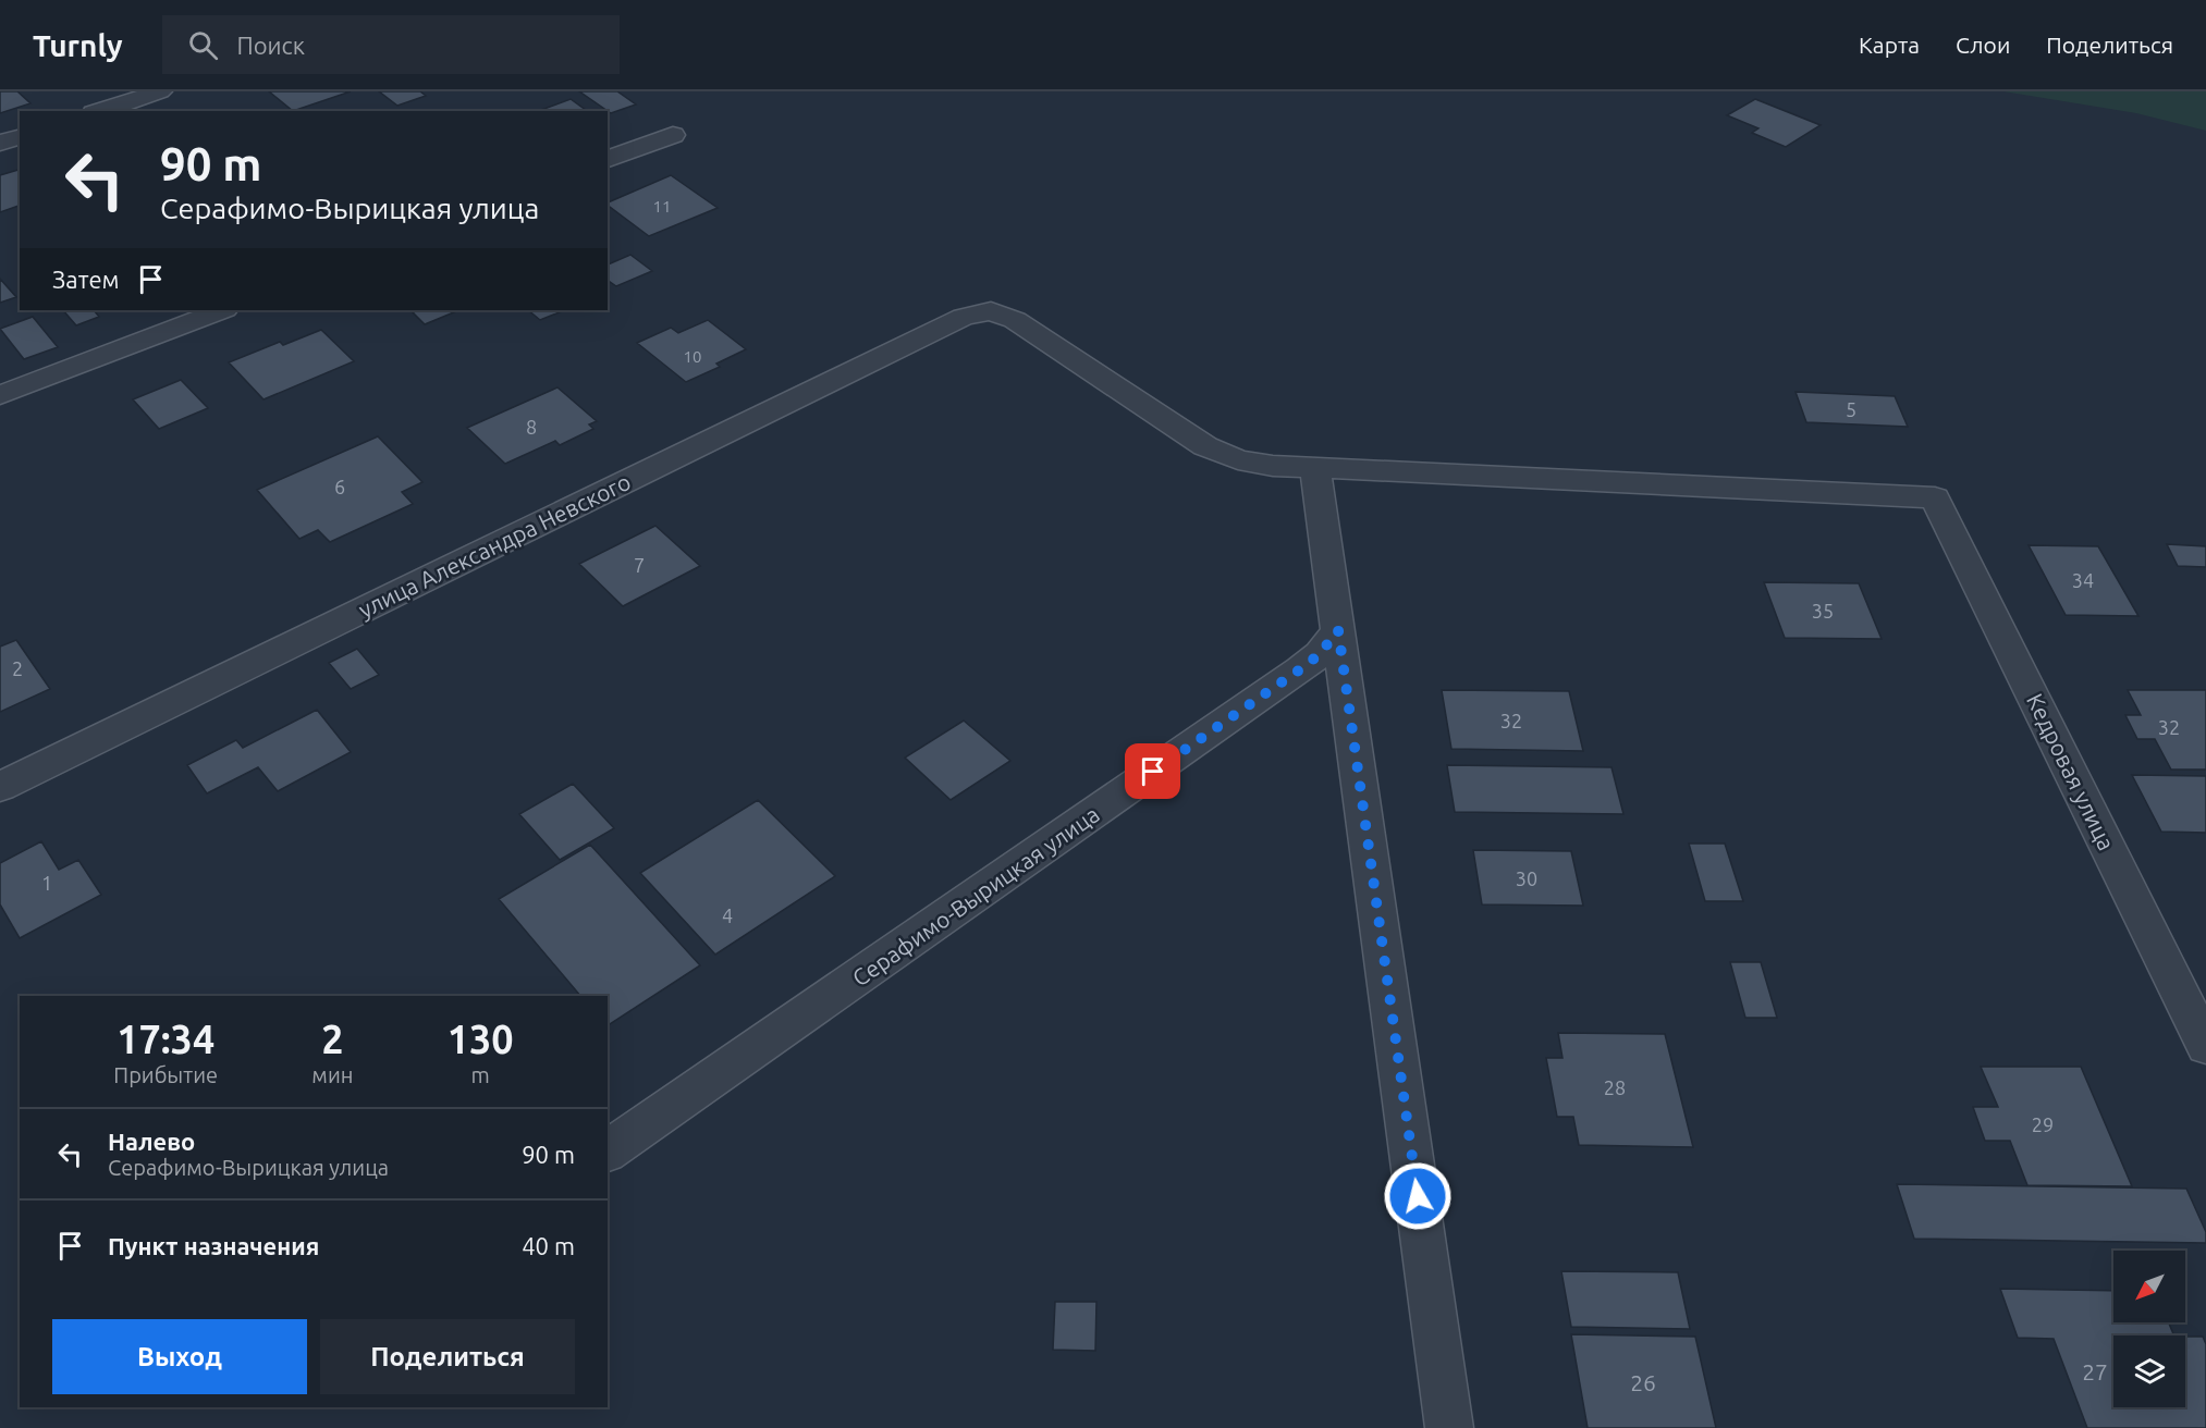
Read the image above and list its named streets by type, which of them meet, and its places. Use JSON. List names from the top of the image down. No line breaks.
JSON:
{"streets":{"street":["улица Александра Невского","Кедровая улица","Серафимо-Вырицкая улица"]},"crossings":[["улица Александра Невского","Кедровая улица"]],"house_numbers":["11","10","5","8","6","7","34","35","2","32","32","30","1","4","28","29","27","26"],"north":"bottom left","page":{"header":"Turnly","search":"Поиск","nav":["Карта","Слои","Поделиться"],"turn":["90 m","Серафимо-Вырицкая улица"],"then":"Затем","eta":["17:34","Прибытие","2","мин","130","m"],"list":[{"name":"Налево","note":"Серафимо-Вырицкая улица","value":"90 m"},{"name":"Пункт назначения","value":"40 m"}],"buttons":["Выход","Поделиться"]}}
